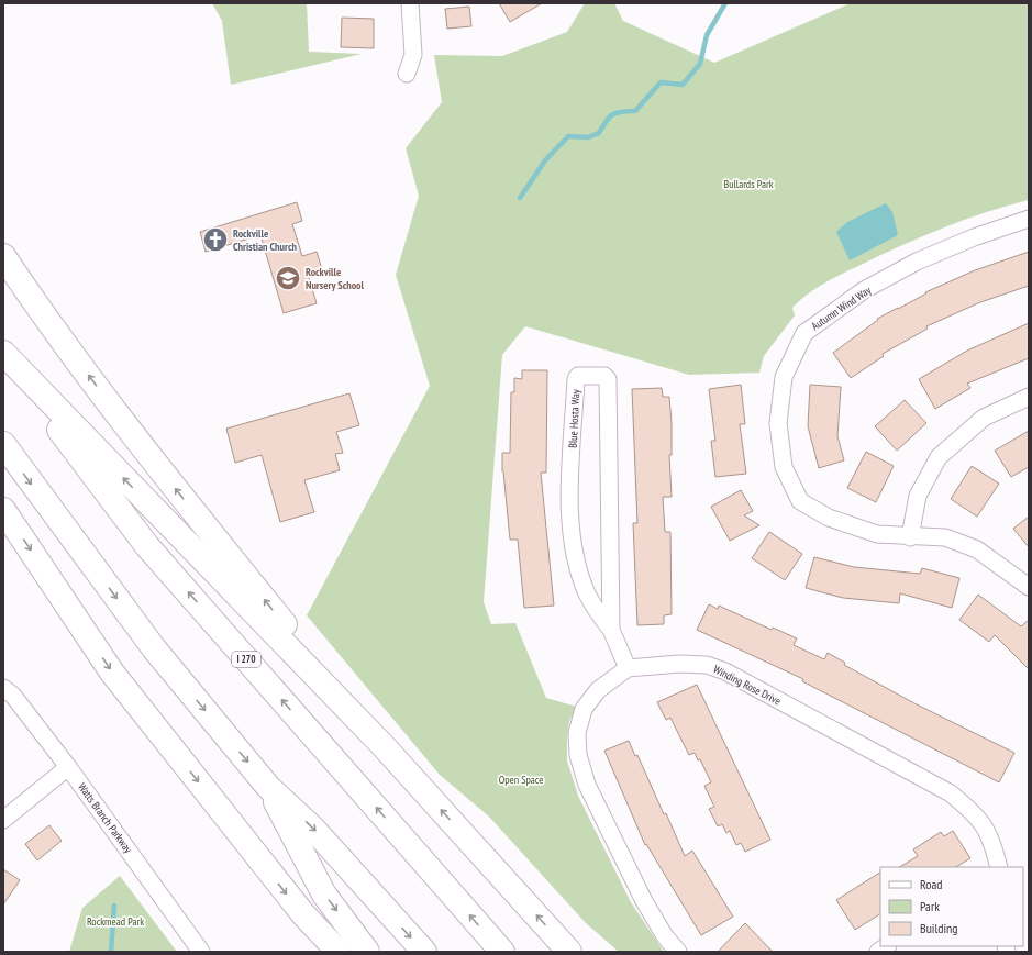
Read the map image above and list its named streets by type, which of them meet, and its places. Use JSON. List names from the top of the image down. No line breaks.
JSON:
{"streets":{"highway":["I 270"],"street":["Autumn Wind Way","Blue Hosta Way","Winding Rose Drive","Watts Branch Parkway"]},"crossings":[["Blue Hosta Way","Winding Rose Drive"]],"parks":["Bullards Park","Open Space","Rockmead Park"],"places":{"church":["Rockville Christian Church"],"school or university":["Rockville Nursery School"]},"legend":["Road","Park","Building"]}
